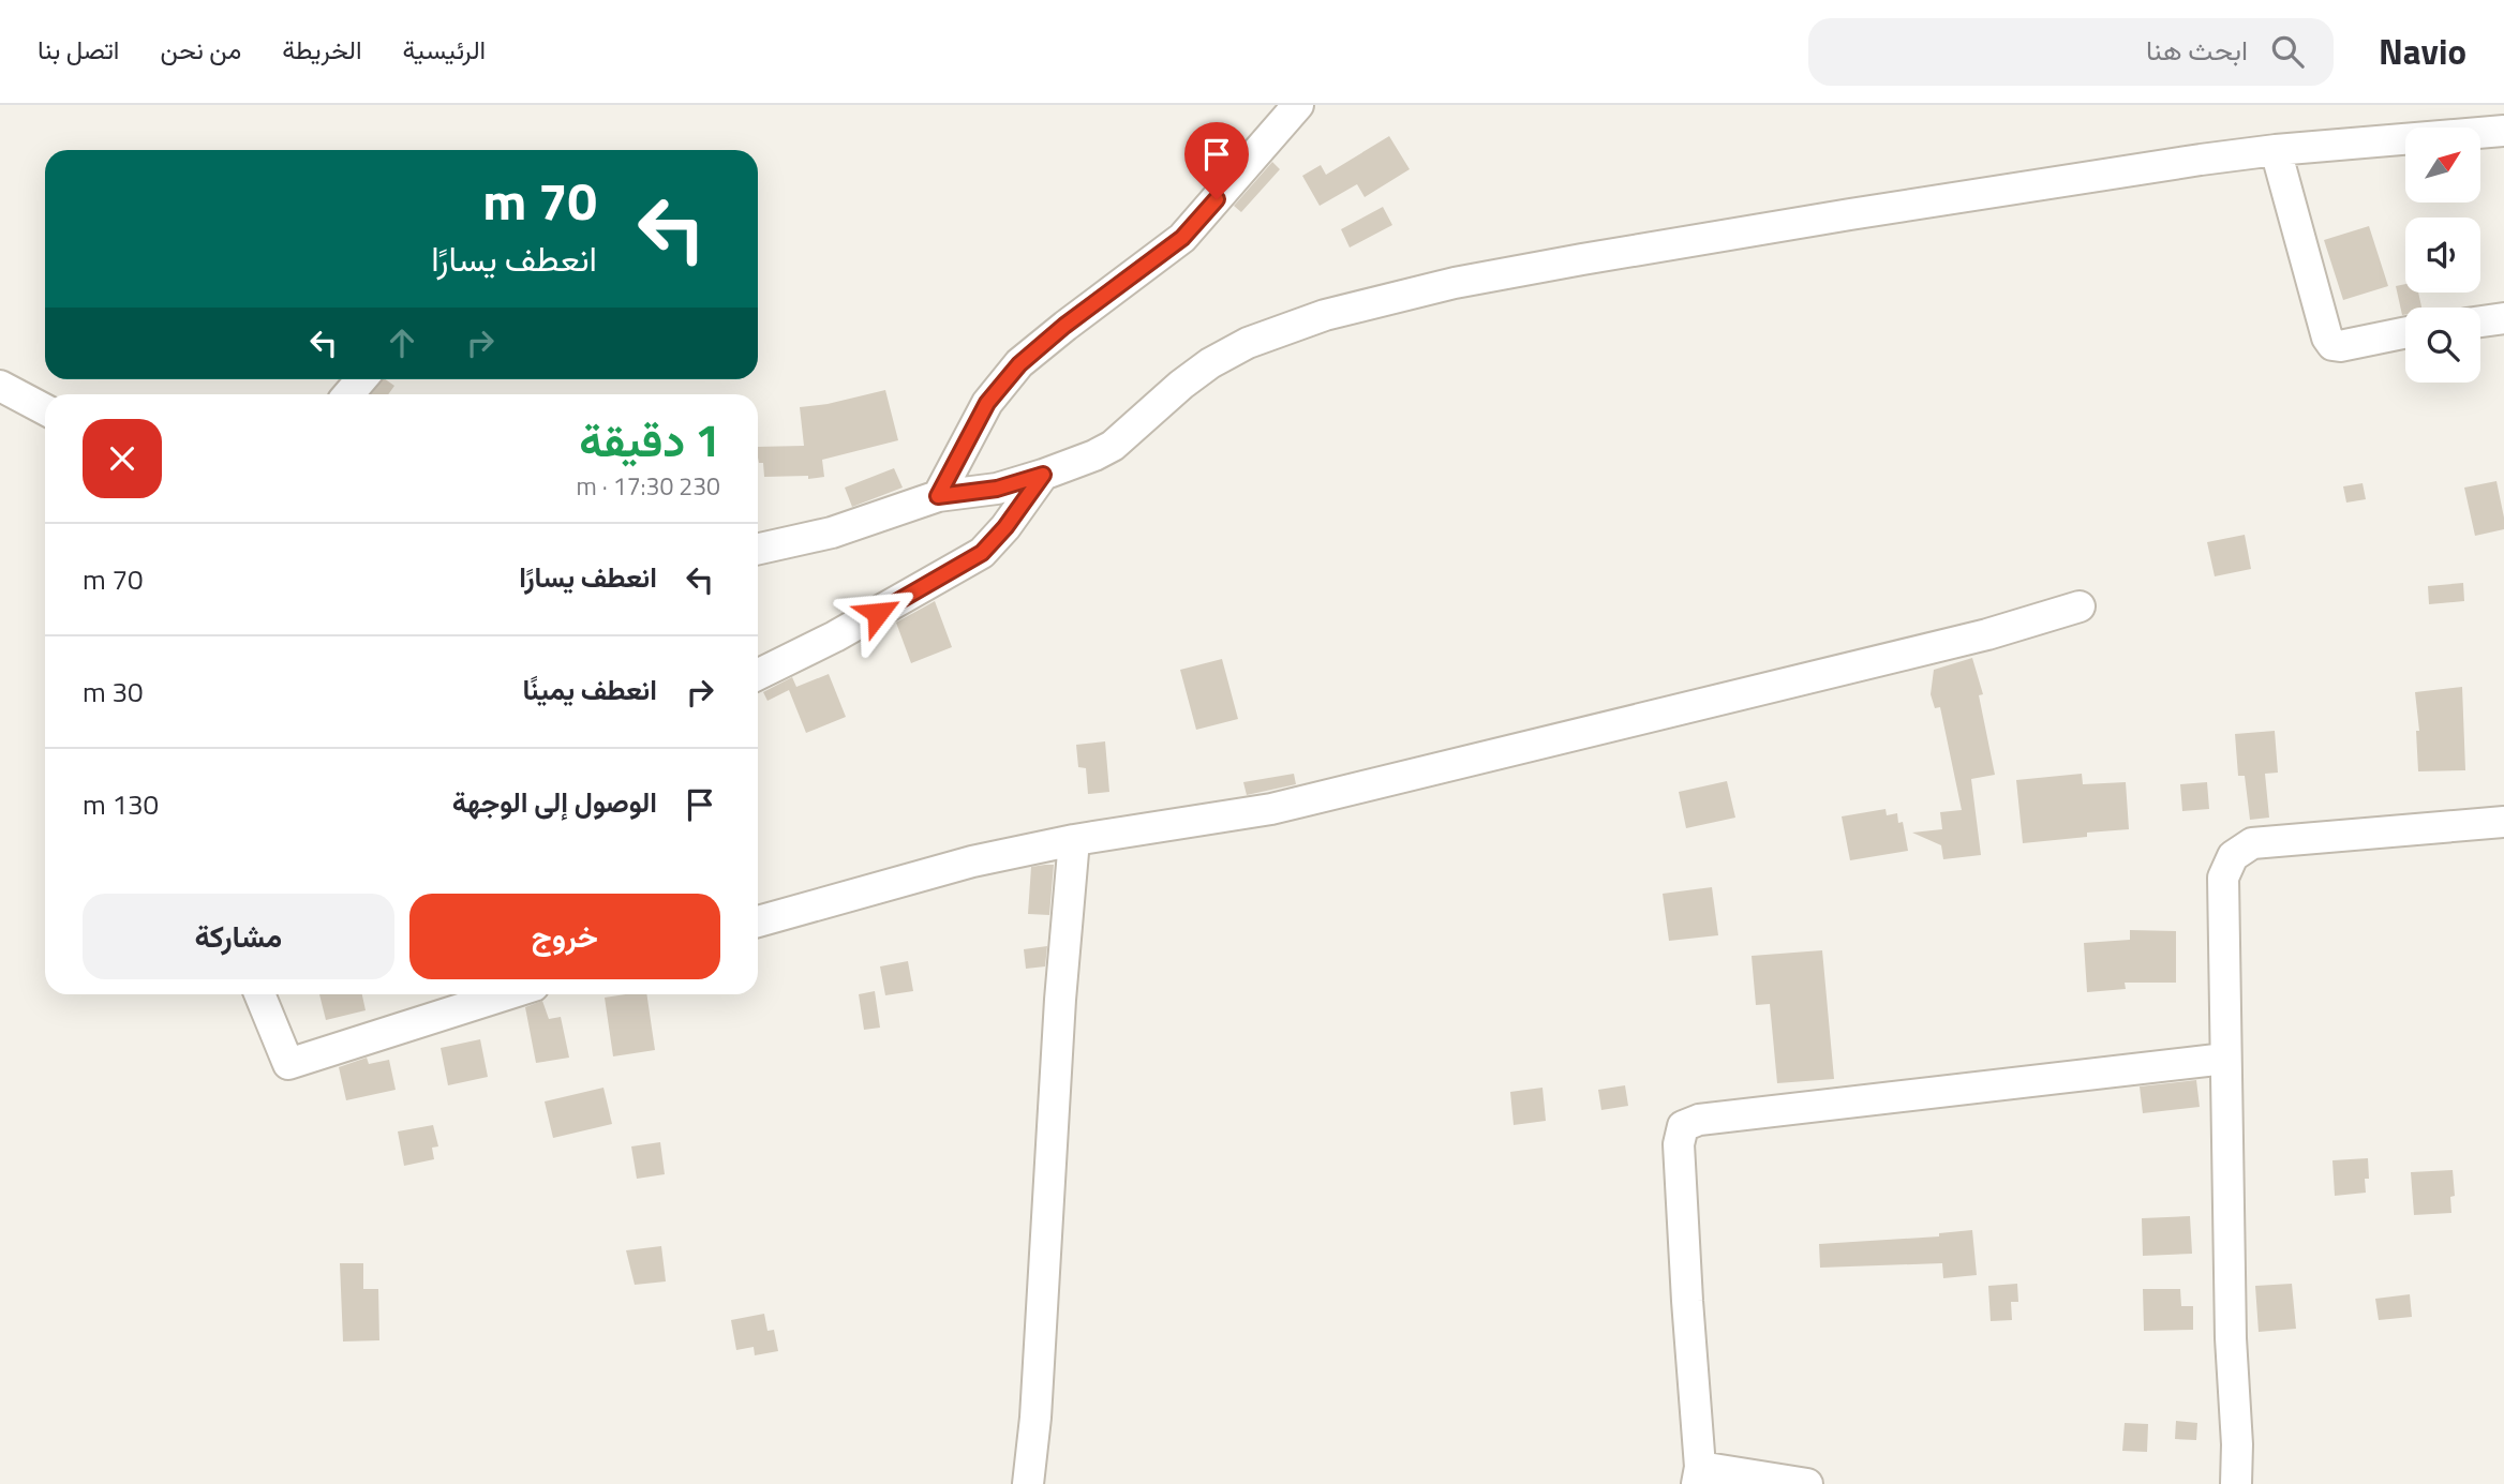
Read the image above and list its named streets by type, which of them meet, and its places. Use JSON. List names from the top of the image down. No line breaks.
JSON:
{"north":"top right","page":{"header":"Navio","search":"ابحث هنا","nav":["الرئيسية","الخريطة","من نحن","اتصل بنا"],"turn":["70 m","انعطف يسارًا"],"heading":["1 دقيقة","230 m · 17:30"],"list":[{"name":"انعطف يسارًا","value":"70 m"},{"name":"انعطف يمينًا","value":"30 m"},{"name":"الوصول إلى الوجهة","value":"130 m"}],"buttons":["خروج","مشاركة"]}}
